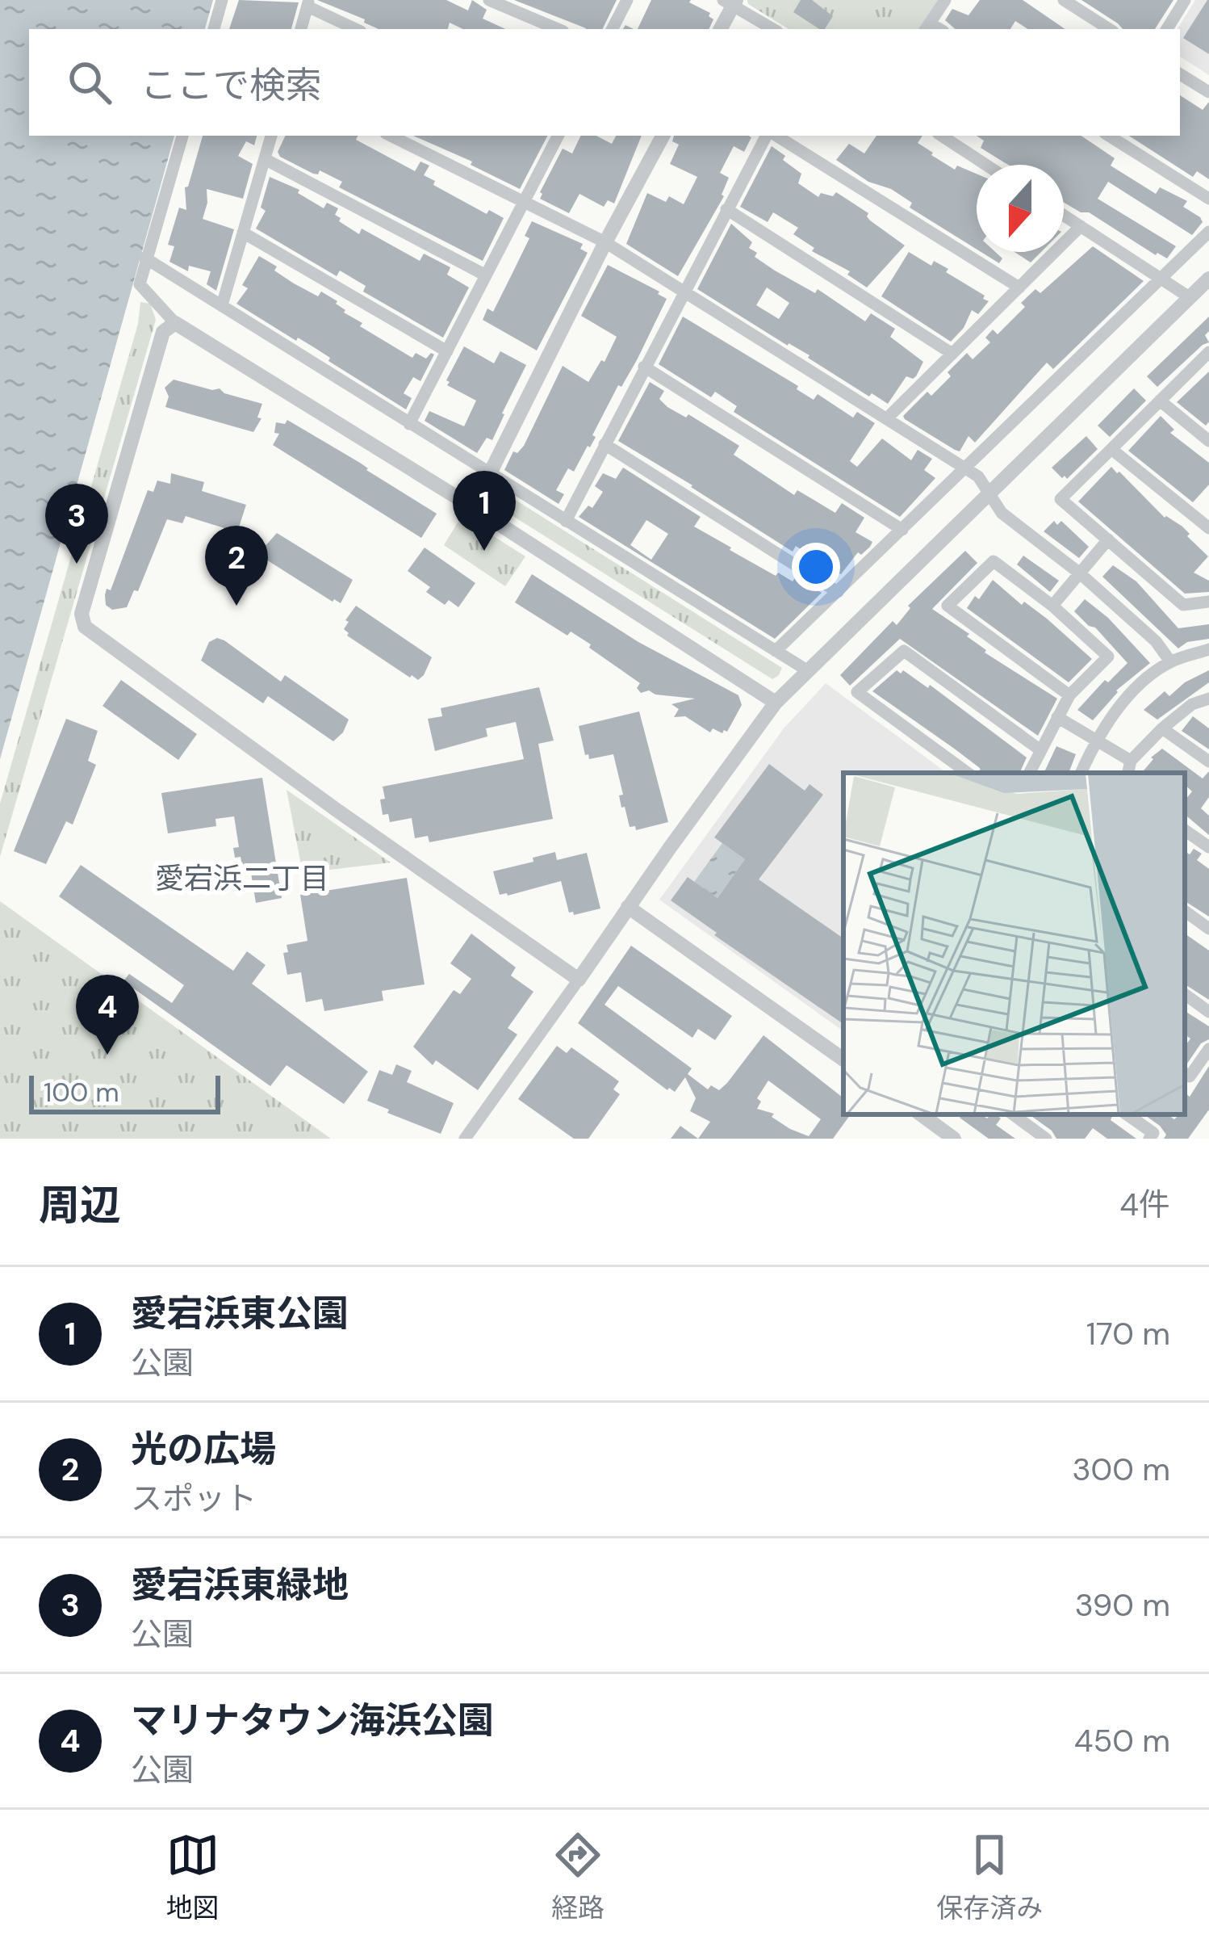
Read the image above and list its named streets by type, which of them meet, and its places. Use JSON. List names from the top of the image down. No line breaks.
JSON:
{"districts":["愛宕浜二丁目"],"scale_bar":"100 m","north":"bottom","page":{"search":"ここで検索","pins":["1","3","2","4"],"scale":"100 m","heading":["周辺","4件"],"list":[{"mark":"1","name":"愛宕浜東公園","note":"公園","value":"170 m"},{"mark":"2","name":"光の広場","note":"スポット","value":"300 m"},{"mark":"3","name":"愛宕浜東緑地","note":"公園","value":"390 m"},{"mark":"4","name":"マリナタウン海浜公園","note":"公園","value":"450 m"}],"nav":["地図","経路","保存済み"]}}
